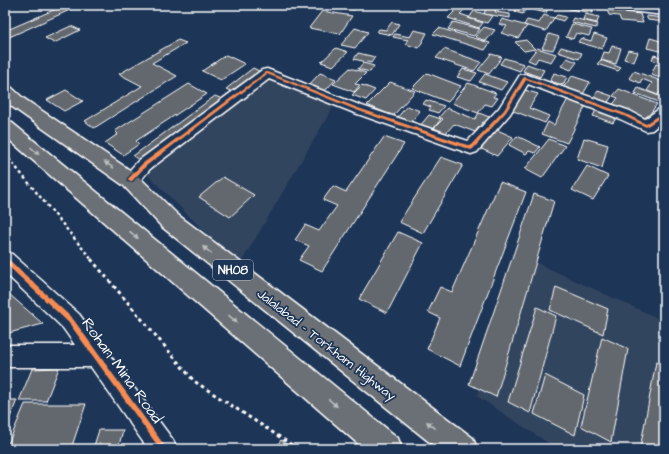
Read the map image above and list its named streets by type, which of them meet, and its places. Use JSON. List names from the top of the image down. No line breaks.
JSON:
{"streets":{"highway":["NH08","Jalalabad - Torkham Highway"],"street":["Rohan Mina Road"]}}
